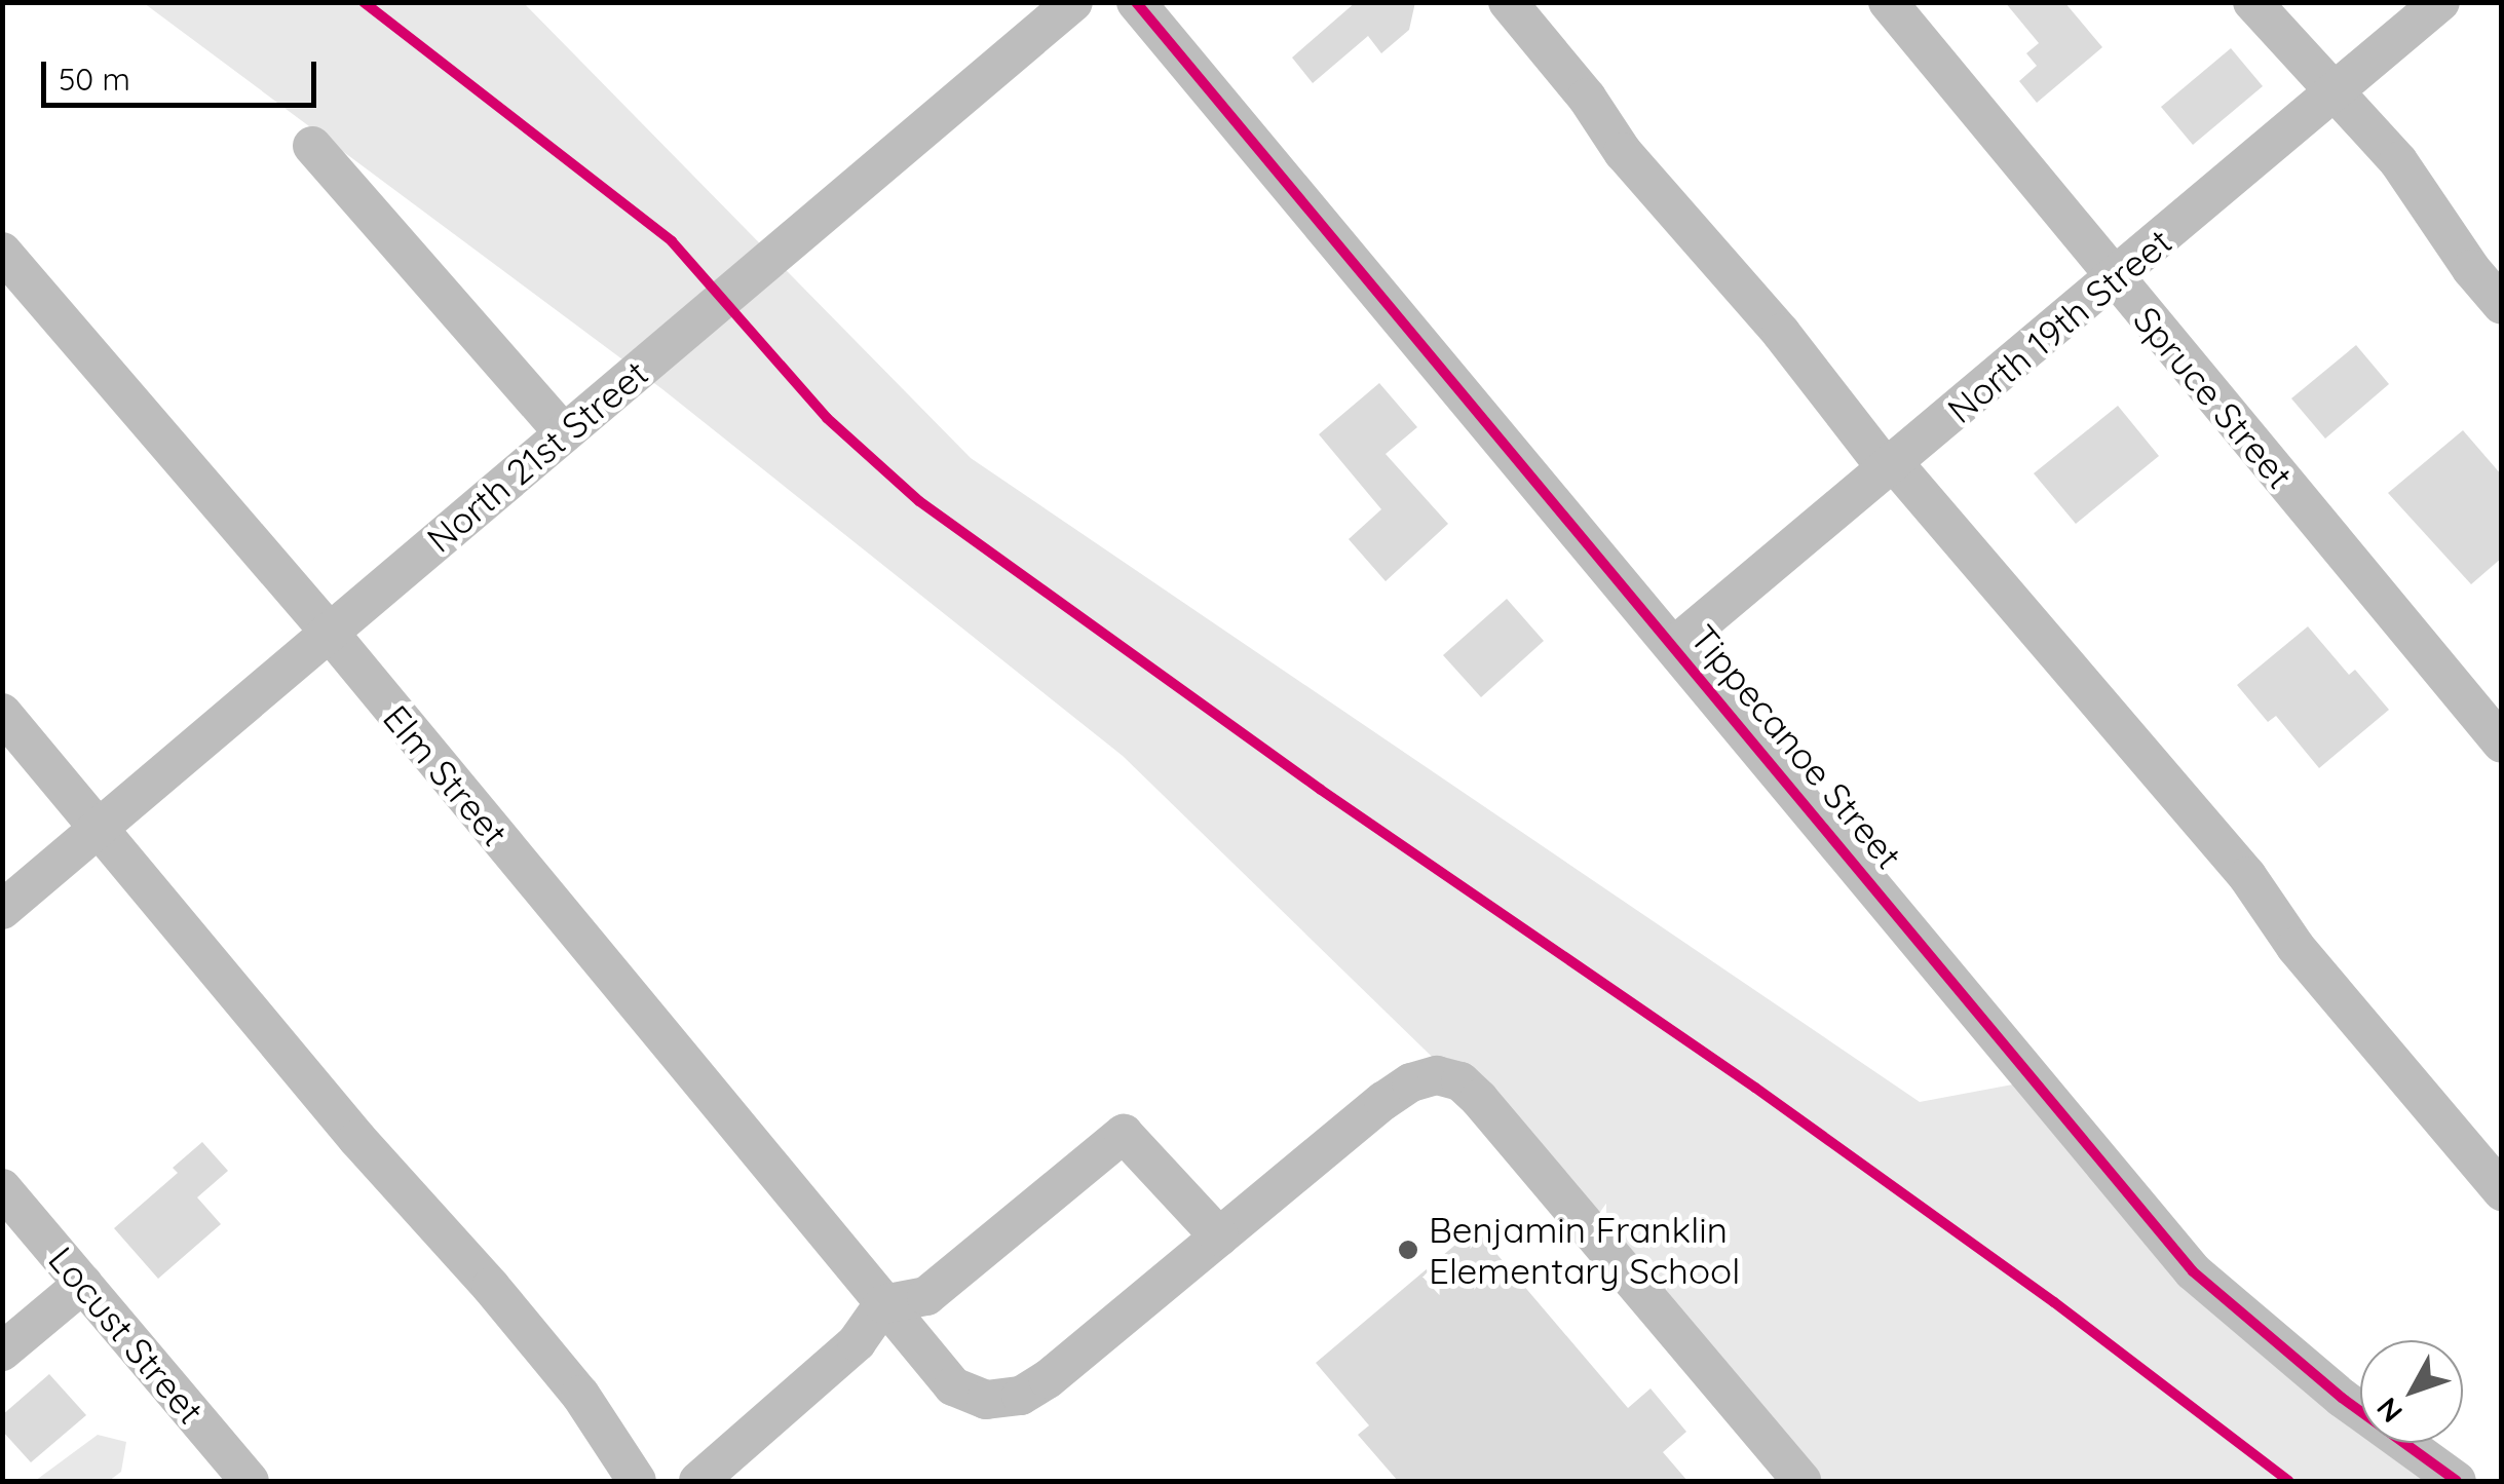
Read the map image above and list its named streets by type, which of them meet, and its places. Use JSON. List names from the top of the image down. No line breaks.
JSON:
{"streets":{"street":["North 19th Street","Spruce Street","North 21st Street","Tippecanoe Street","Elm Street","Locust Street"]},"crossings":[["North 19th Street","Spruce Street"],["North 19th Street","Tippecanoe Street"],["North 21st Street","Elm Street"]],"places":["Benjamin Franklin Elementary School"],"scale_bar":"50 m","north":"bottom left"}
